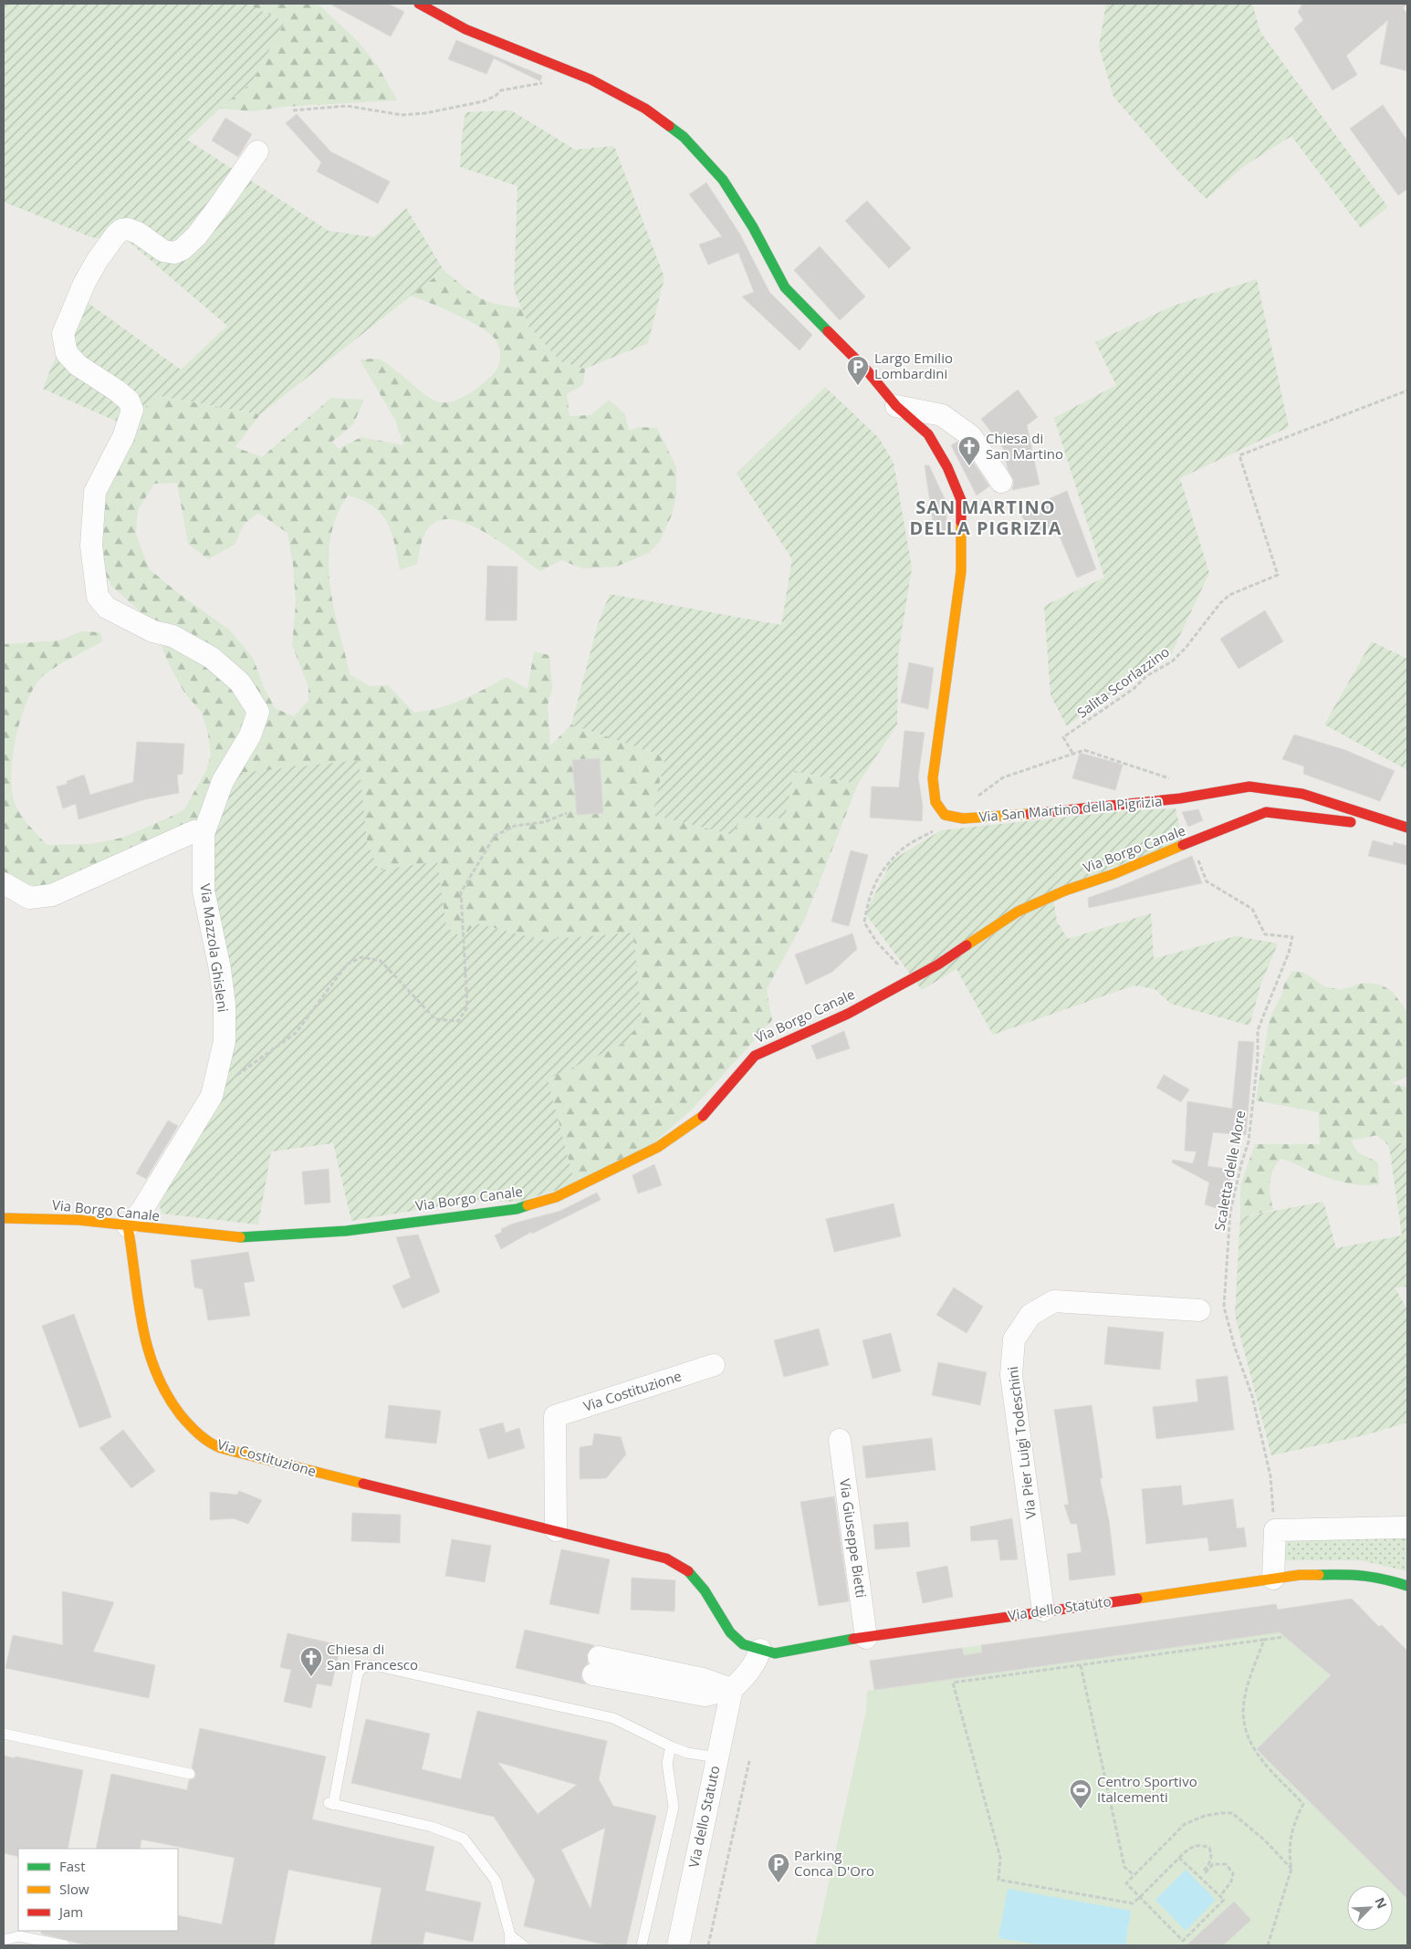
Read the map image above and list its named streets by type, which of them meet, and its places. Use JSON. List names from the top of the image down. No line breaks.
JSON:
{"streets":{"street":["Via San Martino della Pigrizia","Via Borgo Canale","Via Mazzola Ghisleni","Via Costituzione","Via Pier Luigi Todeschini","Via Giuseppe Bietti","Via dello Statuto"],"path":["Salita Scorlazzino","Scaletta delle More"]},"crossings":[["Via San Martino della Pigrizia","Via Borgo Canale"],["Via Borgo Canale","Via Mazzola Ghisleni"],["Via Borgo Canale","Scaletta delle More"],["Via Borgo Canale","Via Costituzione"],["Via Mazzola Ghisleni","Via Costituzione"],["Via Costituzione","Via dello Statuto"],["Via Pier Luigi Todeschini","Via dello Statuto"],["Via Giuseppe Bietti","Via dello Statuto"]],"districts":["SAN MARTINO DELLA PIGRIZIA"],"places":{"parking":["Largo Emilio Lombardini","Parking Conca D'Oro"],"church":["Chiesa di San Martino","Chiesa di San Francesco"],"sports":["Centro Sportivo Italcementi"]},"legend":["Fast","Slow","Jam"],"north":"top right"}
